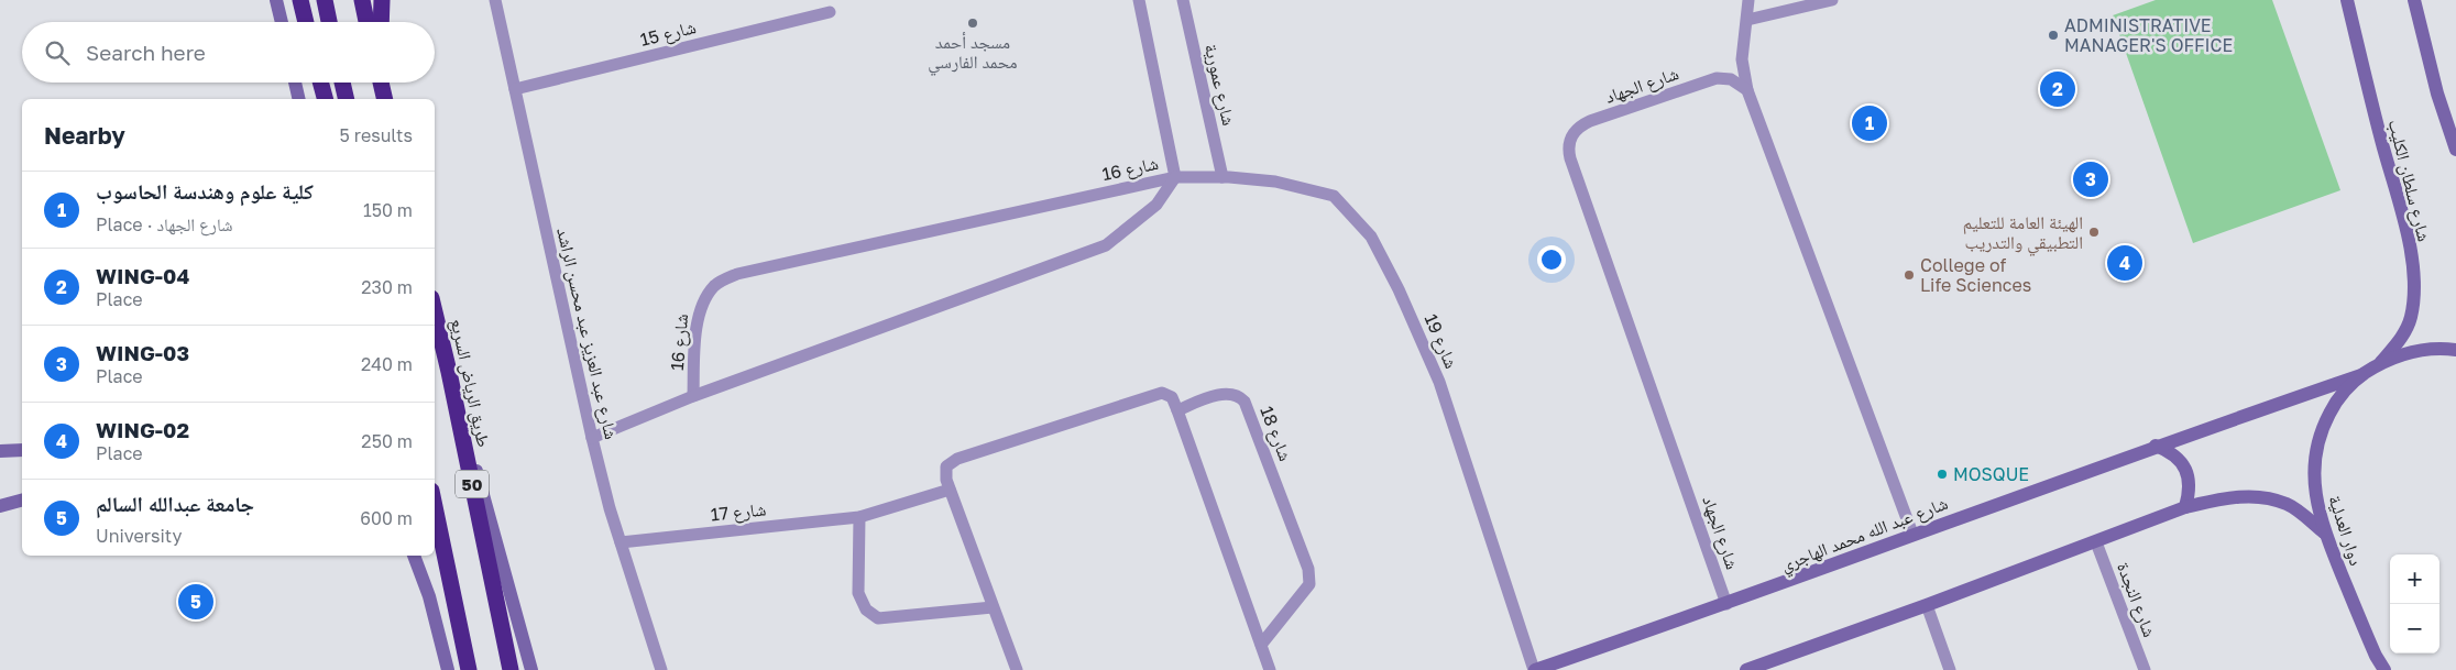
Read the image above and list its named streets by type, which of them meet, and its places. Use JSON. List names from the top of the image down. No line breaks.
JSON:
{"streets":{"highway":["طريق الرياض السريع","50"],"main road":["شارع سلطان الكليب","دوار العدلية","شارع عبد الله محمد الهاجري"],"street":["شارع 15","شارع عمورية","شارع الجهاد","شارع 16","شارع عبد العزيز عبد محسن الراشد","شارع 19","شارع 18","شارع 17","شارع النجدة"]},"crossings":[["شارع 15","شارع عبد العزيز عبد محسن الراشد"],["شارع عمورية","شارع 19"],["شارع الجهاد","شارع عبد الله محمد الهاجري"],["شارع 16","شارع عبد العزيز عبد محسن الراشد"],["شارع 16","شارع 19"],["شارع سلطان الكليب","دوار العدلية"],["شارع عبد العزيز عبد محسن الراشد","شارع 17"],["شارع 19","شارع عبد الله محمد الهاجري"],["دوار العدلية","شارع عبد الله محمد الهاجري"]],"places":["مسجد أحمد محمد الفارسي","ADMINISTRATIVE MANAGER'S OFFICE","الهيئة العامة للتعليم التطبيقي والتدريب","College of Life Sciences","MOSQUE"],"page":{"search":"Search here","pins":["2","1","3","4","5"],"heading":["Nearby","5 results"],"list":[{"mark":"1","name":"كلية علوم وهندسة الحاسوب","note":"Place · شارع الجهاد","value":"150 m"},{"mark":"2","name":"WING-04","note":"Place","value":"230 m"},{"mark":"3","name":"WING-03","note":"Place","value":"240 m"},{"mark":"4","name":"WING-02","note":"Place","value":"250 m"},{"mark":"5","name":"جامعة عبدالله السالم","note":"University","value":"600 m"}],"map_buttons":["+","−"]}}
